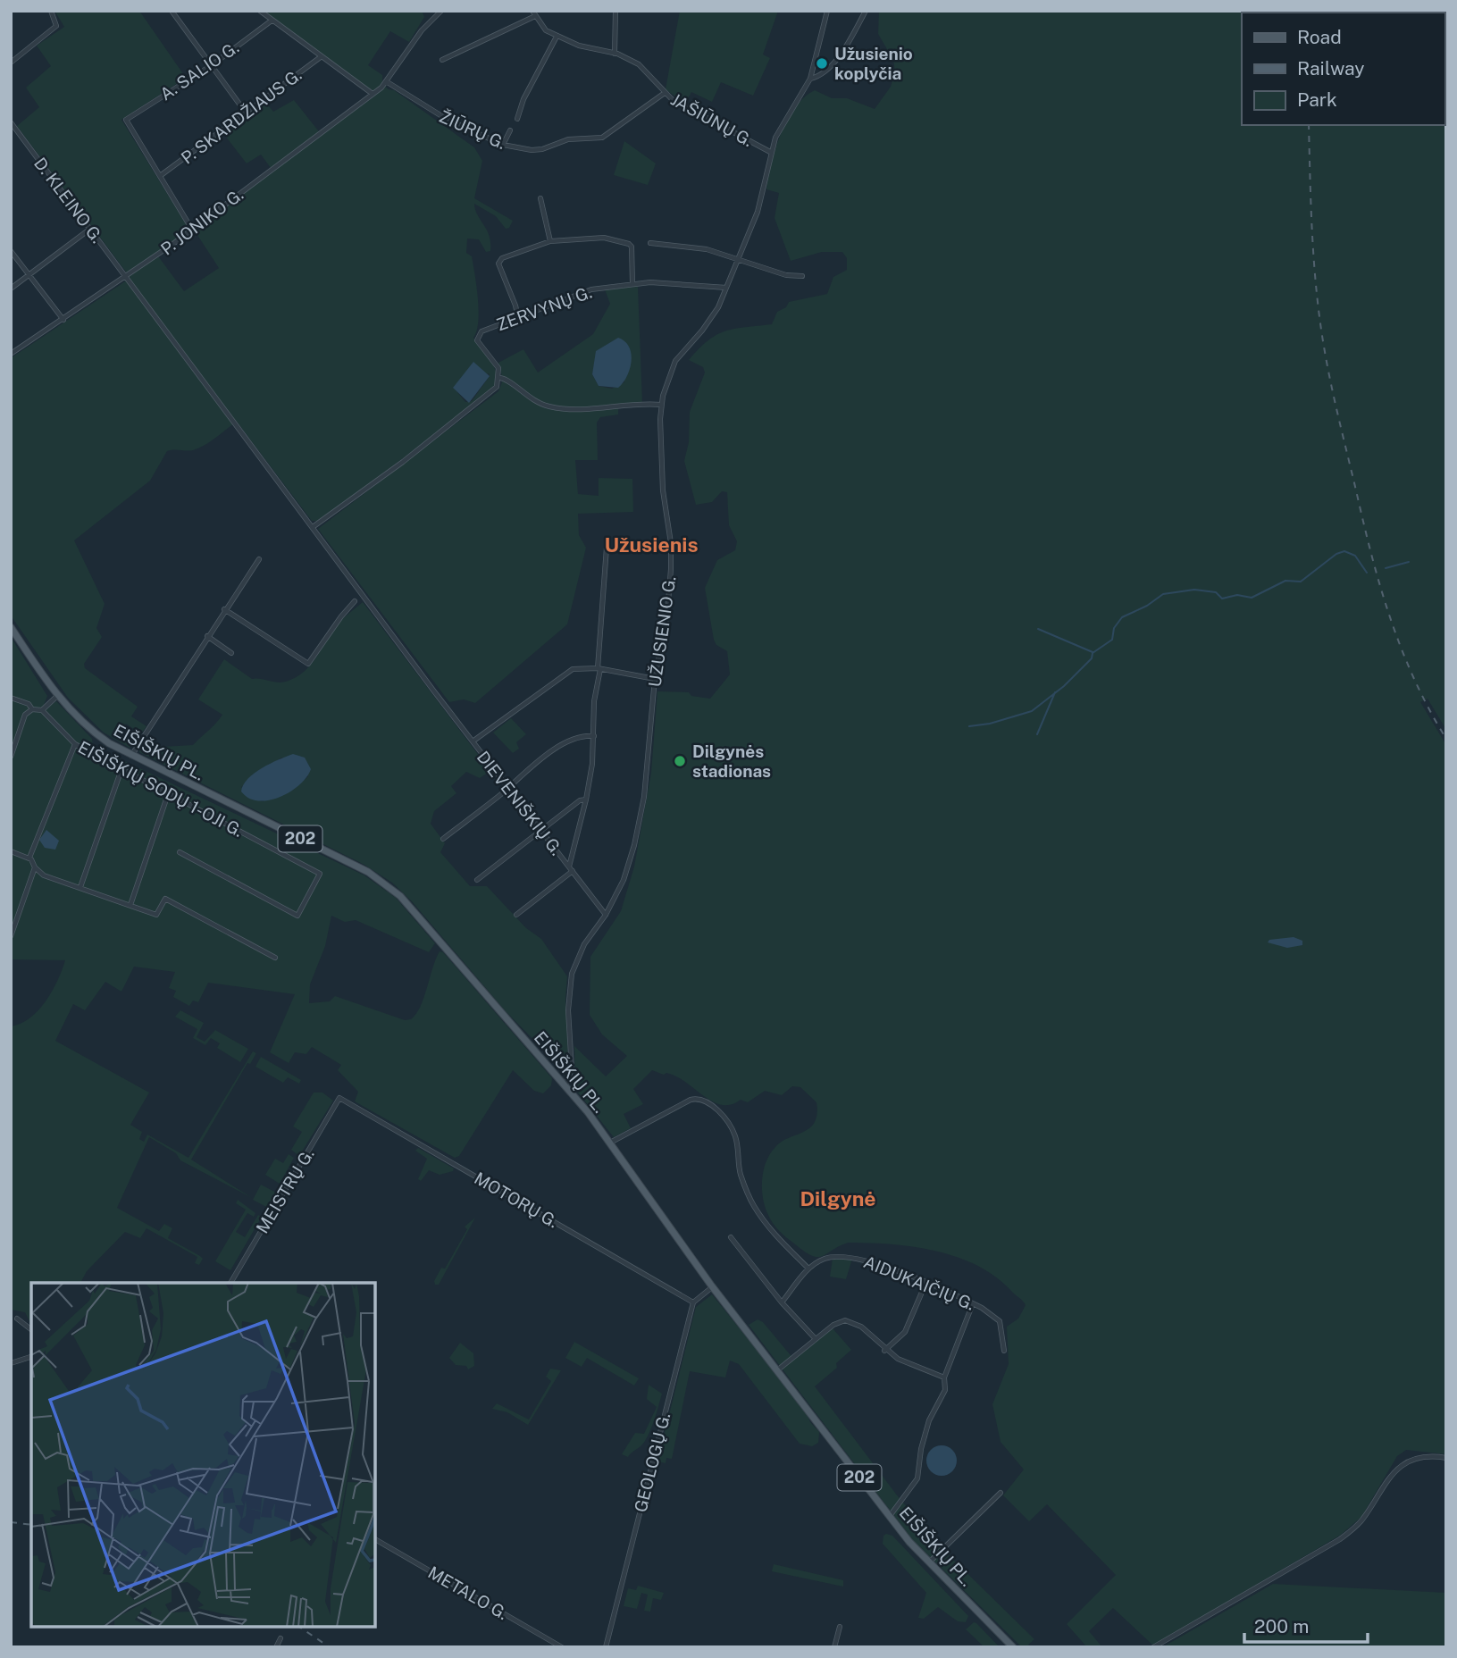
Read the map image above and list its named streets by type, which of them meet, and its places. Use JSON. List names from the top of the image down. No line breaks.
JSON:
{"streets":{"main road":["EIŠIŠKIŲ PL.","202"],"street":["A. SALIO G.","P. SKARDŽIAUS G.","JAŠIŪNŲ G.","ŽIŪRŲ G.","D. KLEINO G.","P. JONIKO G.","ZERVYNŲ G.","UŽUSIENIO G.","EIŠIŠKIŲ SODŲ 1-OJI G.","DIEVENIŠKIŲ G.","MEISTRŲ G.","MOTORŲ G.","AIDUKAIČIŲ G.","GEOLOGŲ G.","METALO G."]},"crossings":[["A. SALIO G.","P. SKARDŽIAUS G."],["JAŠIŪNŲ G.","ŽIŪRŲ G."],["JAŠIŪNŲ G.","UŽUSIENIO G."],["ŽIŪRŲ G.","P. JONIKO G."],["D. KLEINO G.","P. JONIKO G."],["D. KLEINO G.","DIEVENIŠKIŲ G."],["ZERVYNŲ G.","UŽUSIENIO G."],["UŽUSIENIO G.","EIŠIŠKIŲ PL."],["UŽUSIENIO G.","DIEVENIŠKIŲ G."],["MEISTRŲ G.","MOTORŲ G."],["MOTORŲ G.","GEOLOGŲ G."]],"districts":["Užusienis","Dilgynė"],"places":["Užusienio koplyčia","Dilgynės stadionas"],"legend":["Road","Railway","Park"],"scale_bar":"200 m"}
